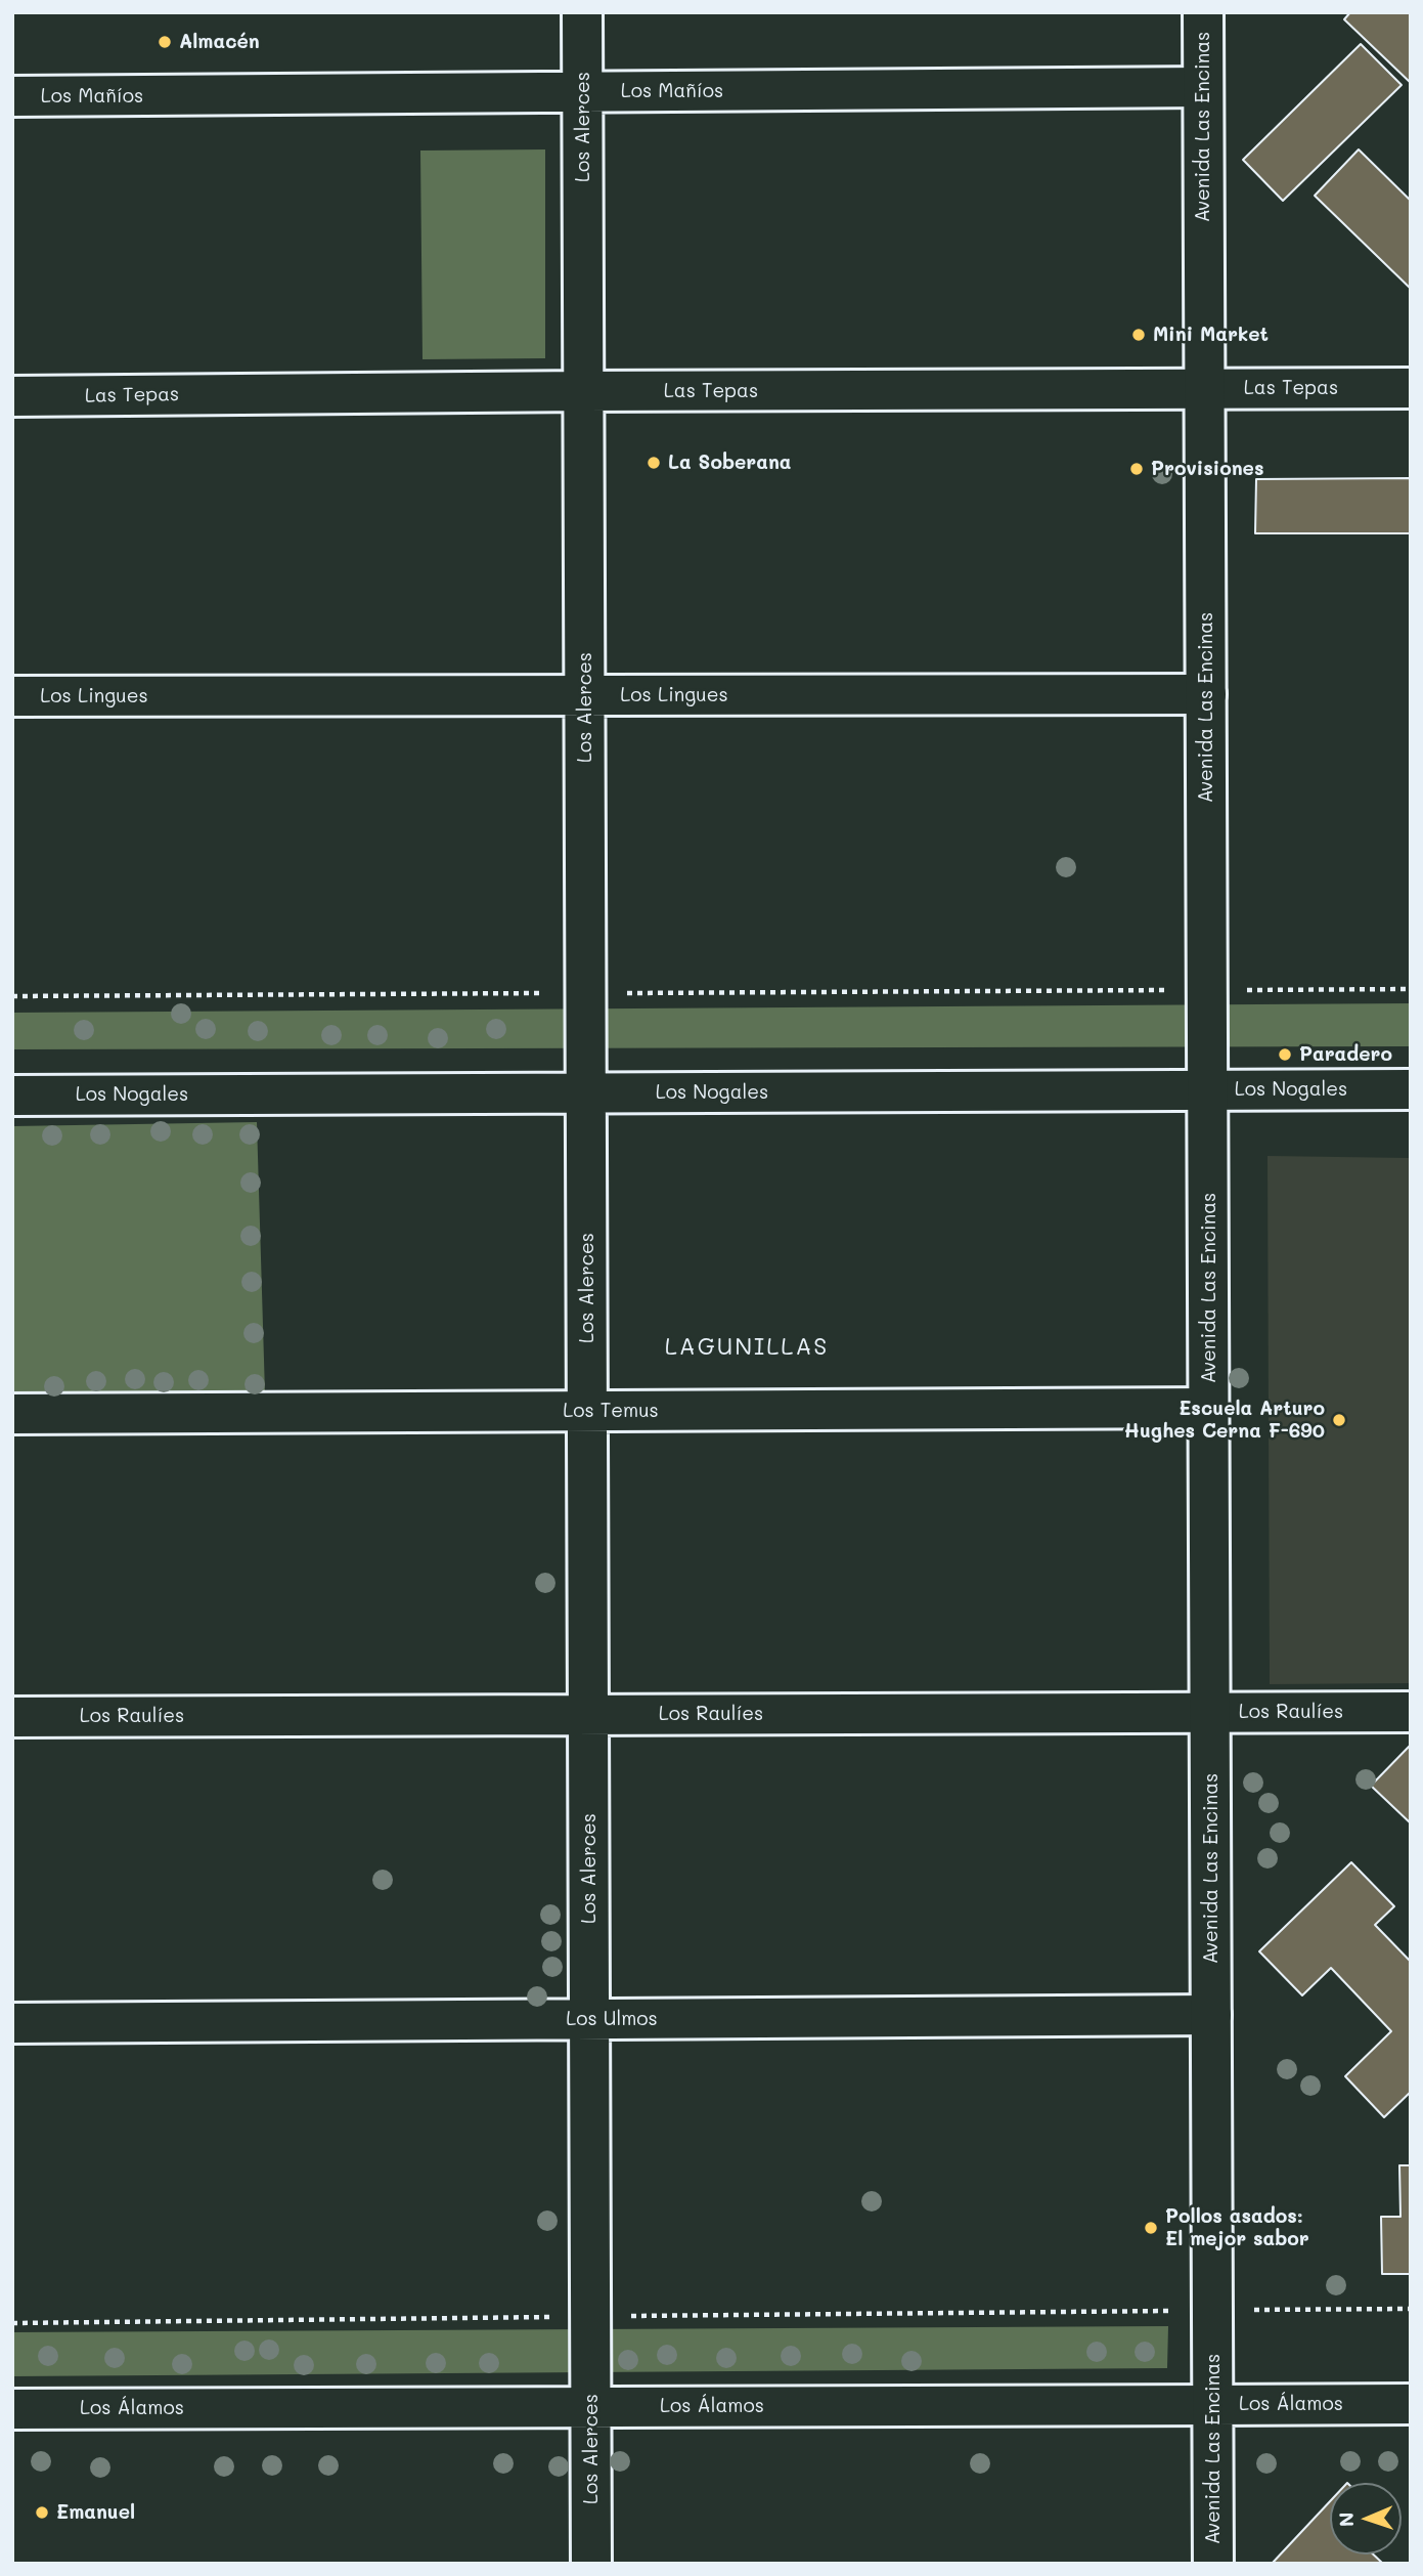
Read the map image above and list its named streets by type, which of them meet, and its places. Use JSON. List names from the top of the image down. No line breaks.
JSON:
{"streets":{"street":["Los Mañíos","Los Alerces","Avenida Las Encinas","Las Tepas","Los Lingues","Los Nogales","Los Temus","Los Raulíes","Los Ulmos","Los Álamos"]},"crossings":[["Los Mañíos","Los Alerces"],["Los Mañíos","Avenida Las Encinas"],["Los Alerces","Las Tepas"],["Los Alerces","Los Lingues"],["Los Alerces","Los Nogales"],["Los Alerces","Los Temus"],["Los Alerces","Los Raulíes"],["Los Alerces","Los Ulmos"],["Los Alerces","Los Álamos"],["Avenida Las Encinas","Las Tepas"],["Avenida Las Encinas","Los Lingues"],["Avenida Las Encinas","Los Nogales"],["Avenida Las Encinas","Los Temus"],["Avenida Las Encinas","Los Raulíes"],["Avenida Las Encinas","Los Ulmos"],["Avenida Las Encinas","Los Álamos"]],"districts":["LAGUNILLAS"],"places":["Almacén","Mini Market","La Soberana","Provisiones","Paradero","Escuela Arturo Hughes Cerna F-690","Pollos asados: El mejor sabor","Emanuel"],"north":"left"}
